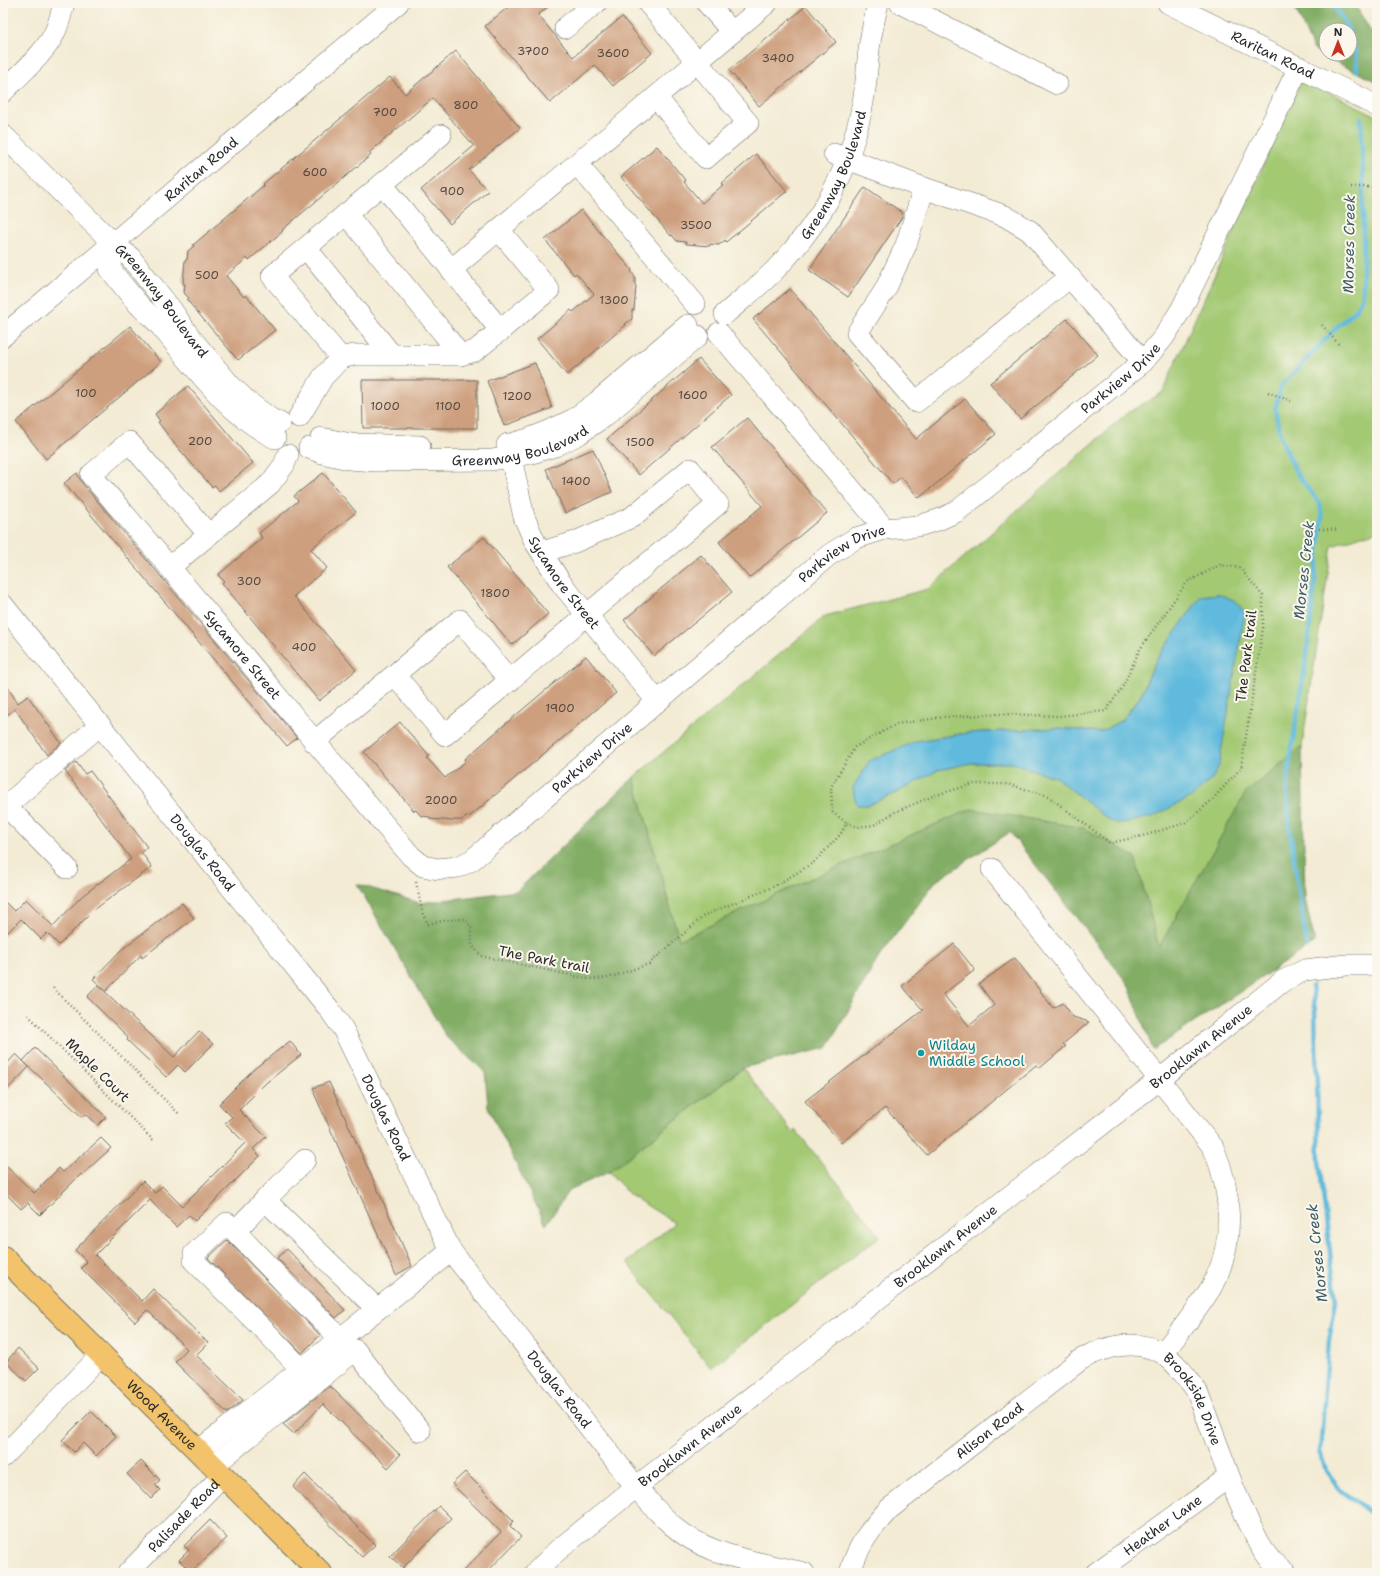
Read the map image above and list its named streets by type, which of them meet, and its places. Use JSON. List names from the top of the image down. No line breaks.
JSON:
{"streets":{"main road":["Wood Avenue"],"street":["Raritan Road","Greenway Boulevard","Parkview Drive","Sycamore Street","Douglas Road","Brooklawn Avenue","Brookside Drive","Alison Road","Palisade Road","Heather Lane"],"path":["The Park trail","Maple Court"]},"crossings":[["Raritan Road","Greenway Boulevard"],["Raritan Road","Parkview Drive"],["Greenway Boulevard","Sycamore Street"],["Parkview Drive","Sycamore Street"],["Parkview Drive","The Park trail"],["Douglas Road","Brooklawn Avenue"],["Brooklawn Avenue","Brookside Drive"],["Brookside Drive","Alison Road"],["Brookside Drive","Heather Lane"],["Wood Avenue","Palisade Road"]],"water":["Morses Creek"],"places":["Wilday Middle School"],"house_numbers":["3700","3600","3400","800","700","600","900","3500","500","1300","100","1600","1200","1000","1100","200","1500","1400","300","1800","400","1900","2000"],"north":"top"}
